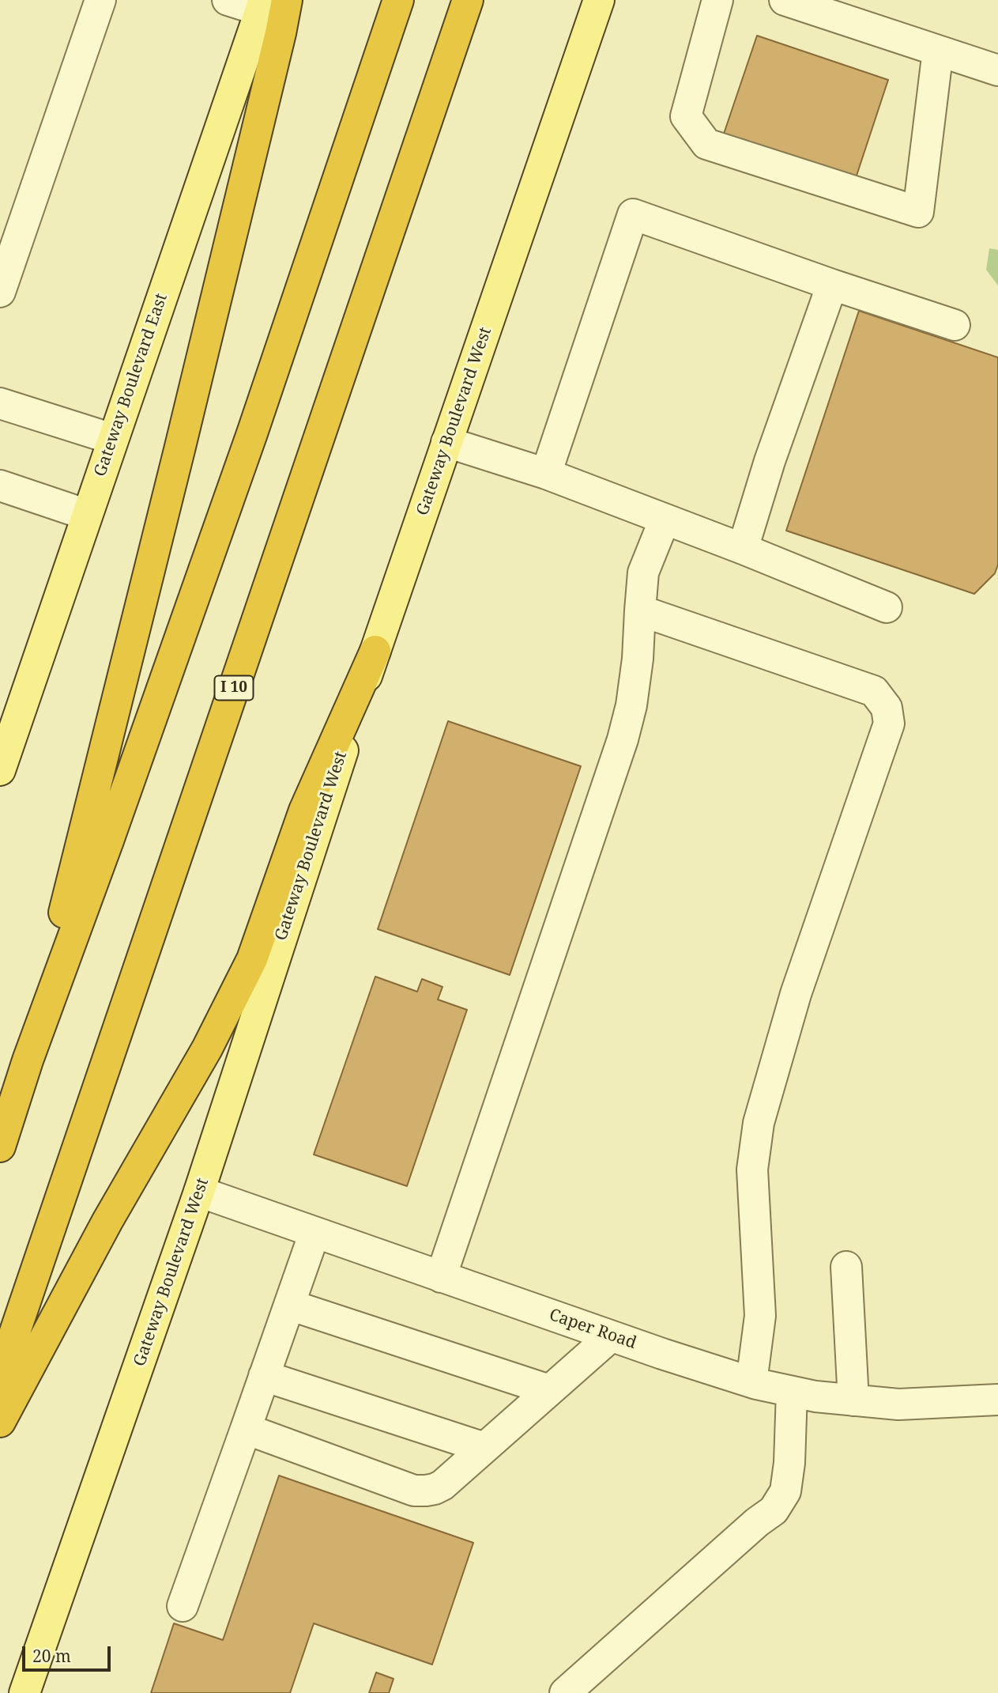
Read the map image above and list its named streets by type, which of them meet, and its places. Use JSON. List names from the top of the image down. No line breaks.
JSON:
{"streets":{"highway":["I 10"],"main road":["Gateway Boulevard East","Gateway Boulevard West"],"street":["Caper Road"]},"crossings":[["Gateway Boulevard West","Caper Road"]],"scale_bar":"20 m"}
